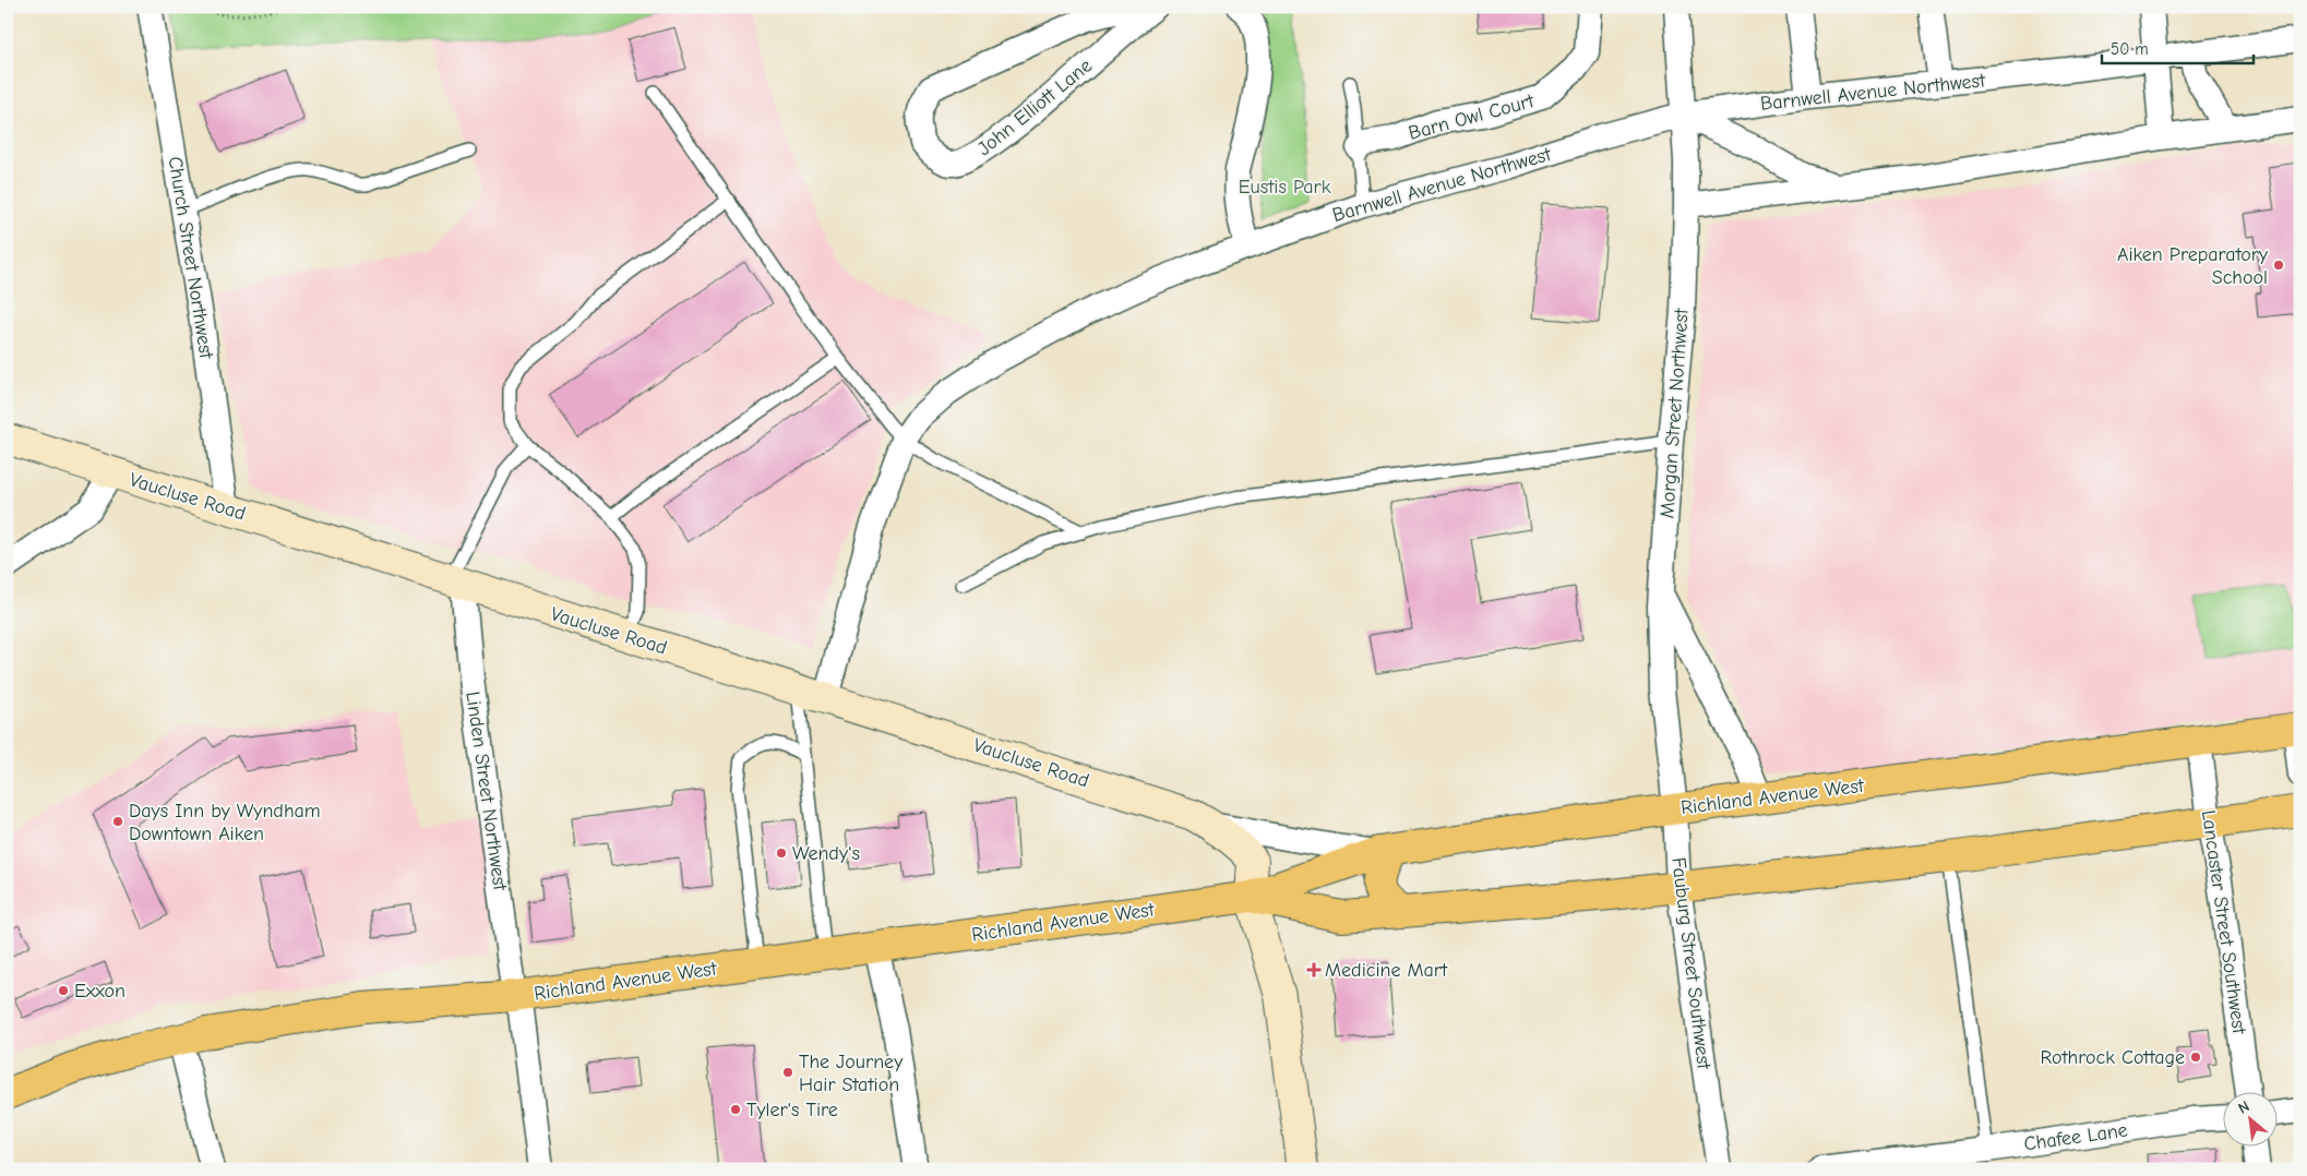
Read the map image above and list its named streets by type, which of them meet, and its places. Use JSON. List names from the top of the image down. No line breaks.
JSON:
{"streets":{"main road":["Richland Avenue West"],"street":["Barnwell Avenue Northwest","John Elliott Lane","Barn Owl Court","Church Street Northwest","Morgan Street Northwest","Vaucluse Road","Linden Street Northwest","Lancaster Street Southwest","Fauburg Street Southwest","Chafee Lane"]},"crossings":[["Barnwell Avenue Northwest","Morgan Street Northwest"],["Barnwell Avenue Northwest","Vaucluse Road"],["Church Street Northwest","Vaucluse Road"],["Morgan Street Northwest","Fauburg Street Southwest"],["Vaucluse Road","Linden Street Northwest"],["Vaucluse Road","Richland Avenue West"],["Linden Street Northwest","Richland Avenue West"],["Richland Avenue West","Lancaster Street Southwest"],["Richland Avenue West","Fauburg Street Southwest"]],"parks":["Eustis Park"],"places":{"other":["Aiken Preparatory School","Days Inn by Wyndham Downtown Aiken","Wendy's","Exxon","Rothrock Cottage","The Journey Hair Station","Tyler's Tire"],"health":["Medicine Mart"]},"scale_bar":"50 m","north":"top left"}
